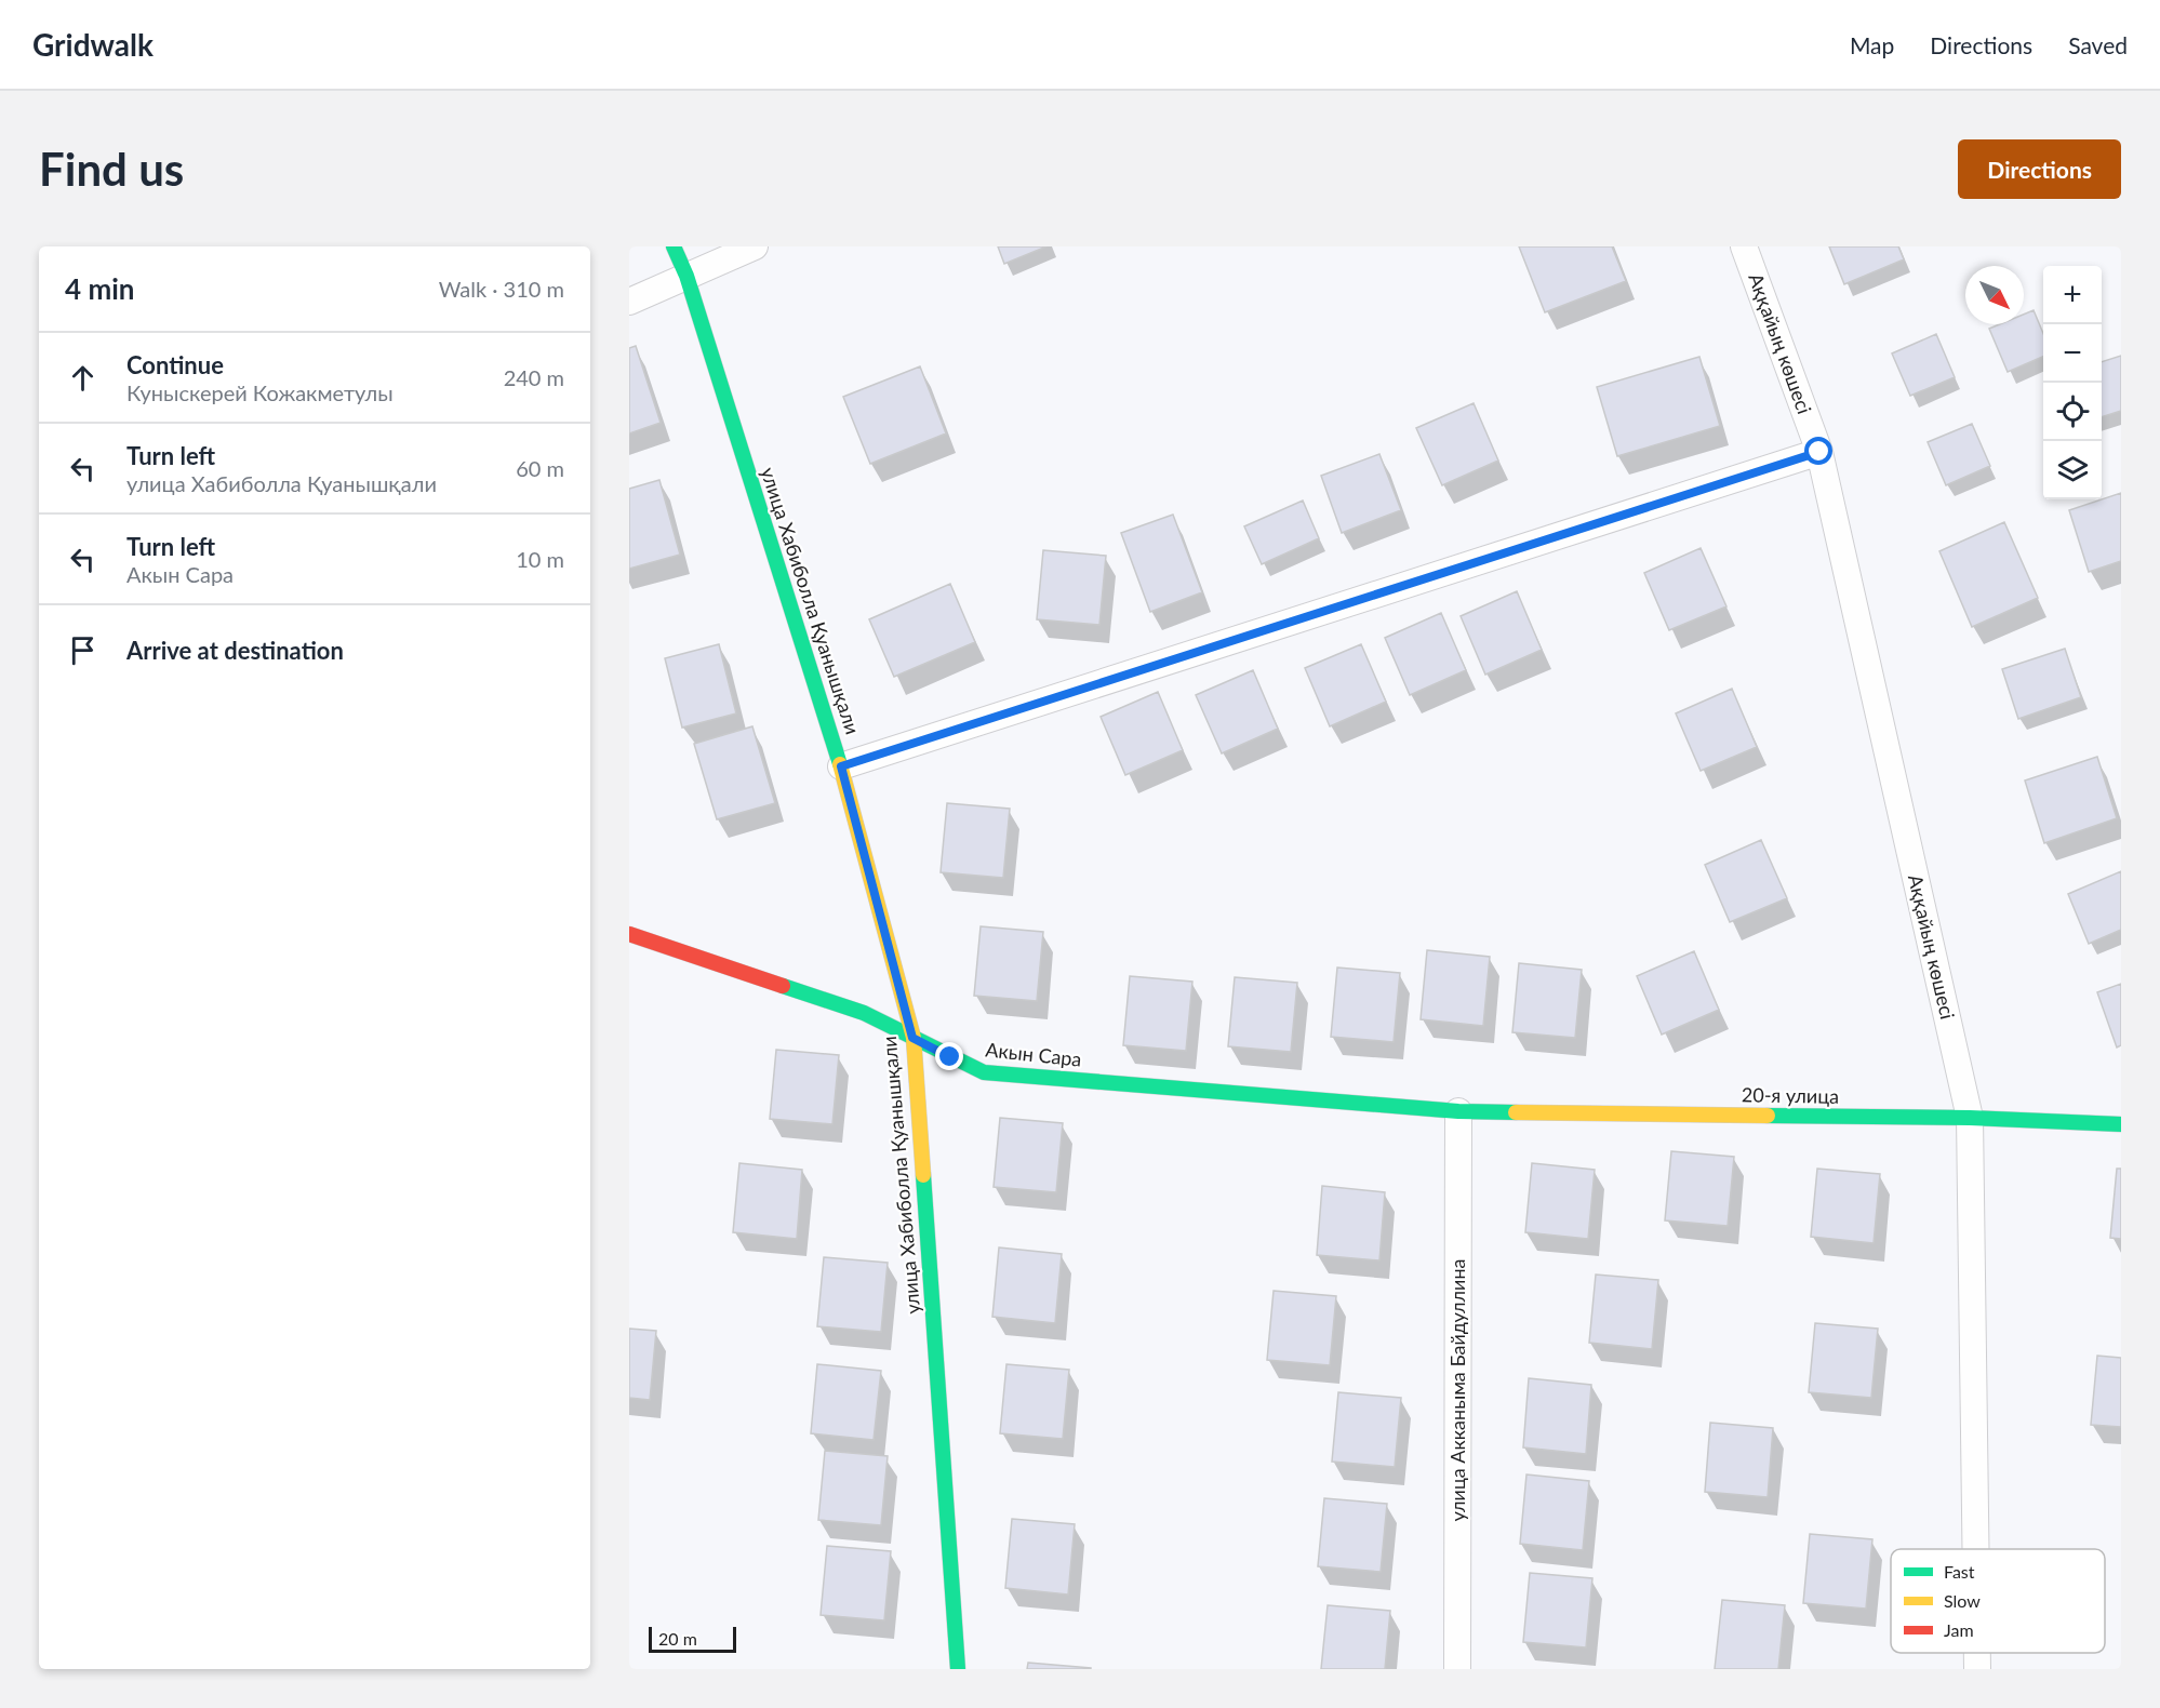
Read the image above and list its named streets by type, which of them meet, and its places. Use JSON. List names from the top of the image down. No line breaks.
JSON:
{"streets":{"street":["Аққайың көшесі","улица Хабиболла Қуанышқали","Акын Сара","20-я улица","улица Акканыма Байдуллина"]},"crossings":[["Аққайың көшесі","20-я улица"],["улица Хабиболла Қуанышқали","Акын Сара"],["Акын Сара","20-я улица"],["Акын Сара","улица Акканыма Байдуллина"],["20-я улица","улица Акканыма Байдуллина"]],"legend":["Fast","Slow","Jam"],"scale_bar":"20 m","north":"bottom right","page":{"header":"Gridwalk","nav":["Map","Directions","Saved"],"buttons":"Directions","title":"Find us","heading":["4 min","Walk · 310 m"],"map_buttons":["+","−"],"list":[["Continue","Куныскерей Кожакметулы","240 m"],["Turn left","улица Хабиболла Қуанышқали","60 m"],["Turn left","Акын Сара","10 m"],"Arrive at destination"],"scale":"20 m"}}
